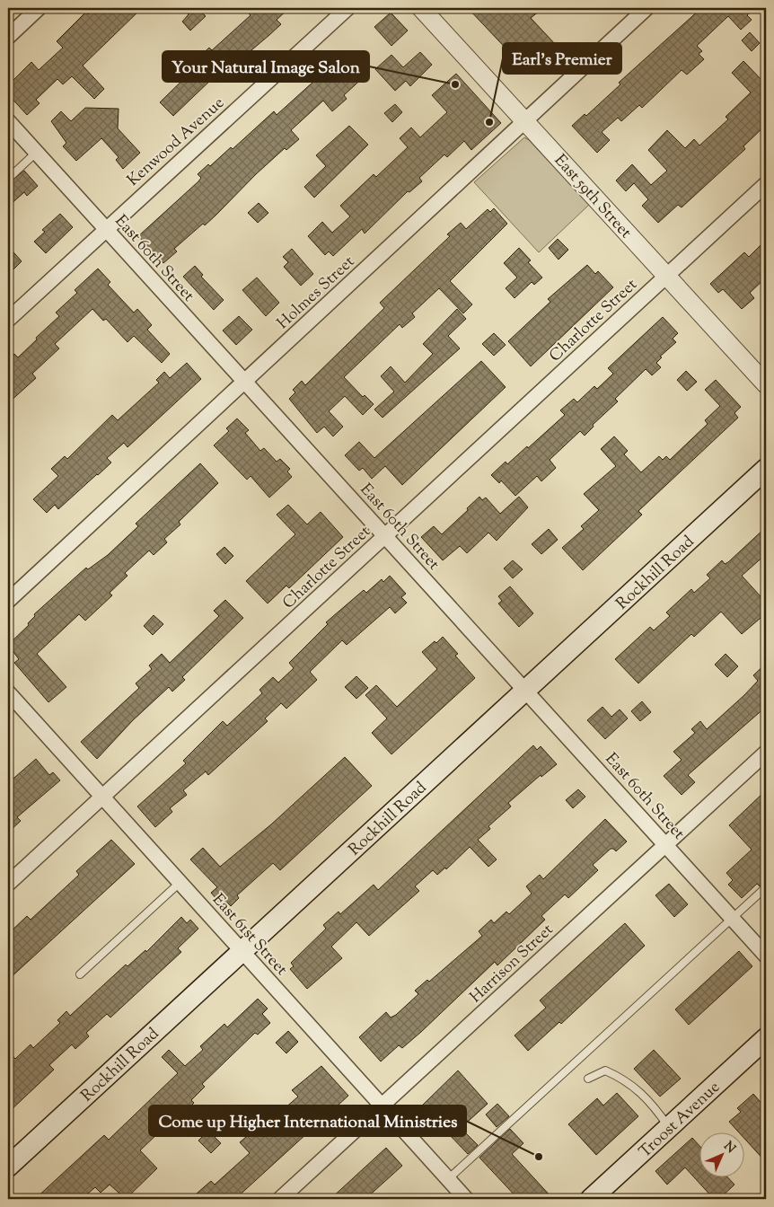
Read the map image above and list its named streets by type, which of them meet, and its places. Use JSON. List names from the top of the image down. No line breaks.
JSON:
{"streets":{"main road":["Rockhill Road","Troost Avenue"],"street":["Kenwood Avenue","East 59th Street","East 60th Street","Holmes Street","Charlotte Street","East 61st Street","Harrison Street"]},"crossings":[["Kenwood Avenue","East 60th Street"],["East 59th Street","Holmes Street"],["East 59th Street","Charlotte Street"],["East 60th Street","Holmes Street"],["East 60th Street","Charlotte Street"],["East 60th Street","Rockhill Road"],["East 60th Street","Harrison Street"],["Charlotte Street","East 61st Street"],["Rockhill Road","East 61st Street"],["East 61st Street","Harrison Street"]],"places":["Your Natural Image Salon","Earl's Premier","Come up Higher International Ministries"],"north":"top right"}
